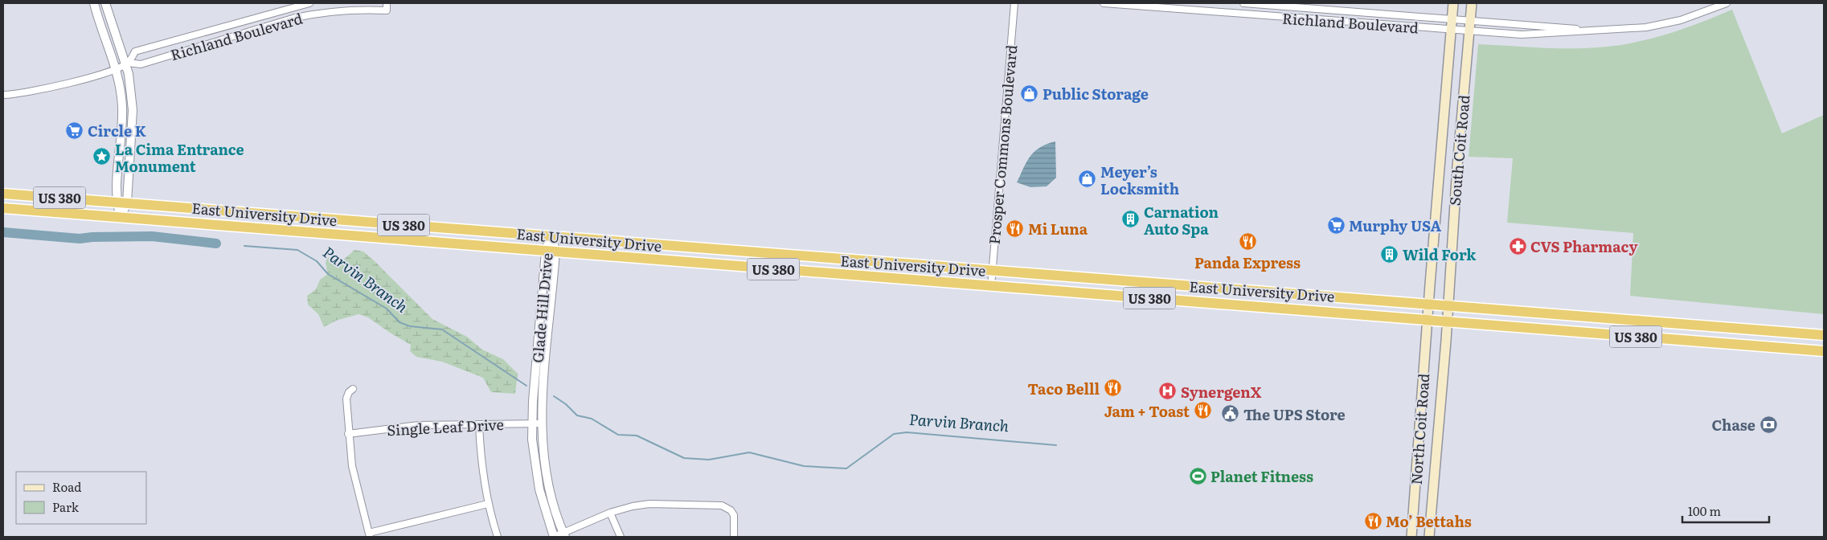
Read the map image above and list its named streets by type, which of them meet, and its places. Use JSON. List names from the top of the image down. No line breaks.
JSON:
{"streets":{"highway":["US 380","East University Drive"],"main road":["South Coit Road","North Coit Road"],"street":["Richland Boulevard","Prosper Commons Boulevard","Glade Hill Drive","Single Leaf Drive"]},"crossings":[["Richland Boulevard","South Coit Road"],["Prosper Commons Boulevard","US 380"],["Prosper Commons Boulevard","East University Drive"],["South Coit Road","US 380"],["South Coit Road","East University Drive"],["South Coit Road","North Coit Road"],["US 380","Glade Hill Drive"],["US 380","North Coit Road"],["East University Drive","Glade Hill Drive"],["Glade Hill Drive","Single Leaf Drive"]],"water":["Parvin Branch"],"places":{"shop":["Public Storage","Meyer’s Locksmith"],"supermarket":["Circle K","Murphy USA"],"place":["La Cima Entrance Monument"],"building":["Carnation Auto Spa","Wild Fork"],"restaurant":["Mi Luna","Panda Express","Taco Belll","Jam + Toast","Mo’ Bettahs"],"pharmacy":["CVS Pharmacy"],"hospital":["SynergenX"],"public building":["The UPS Store"],"bank":["Chase"],"sports":["Planet Fitness"]},"legend":["Road","Park"],"scale_bar":"100 m"}
